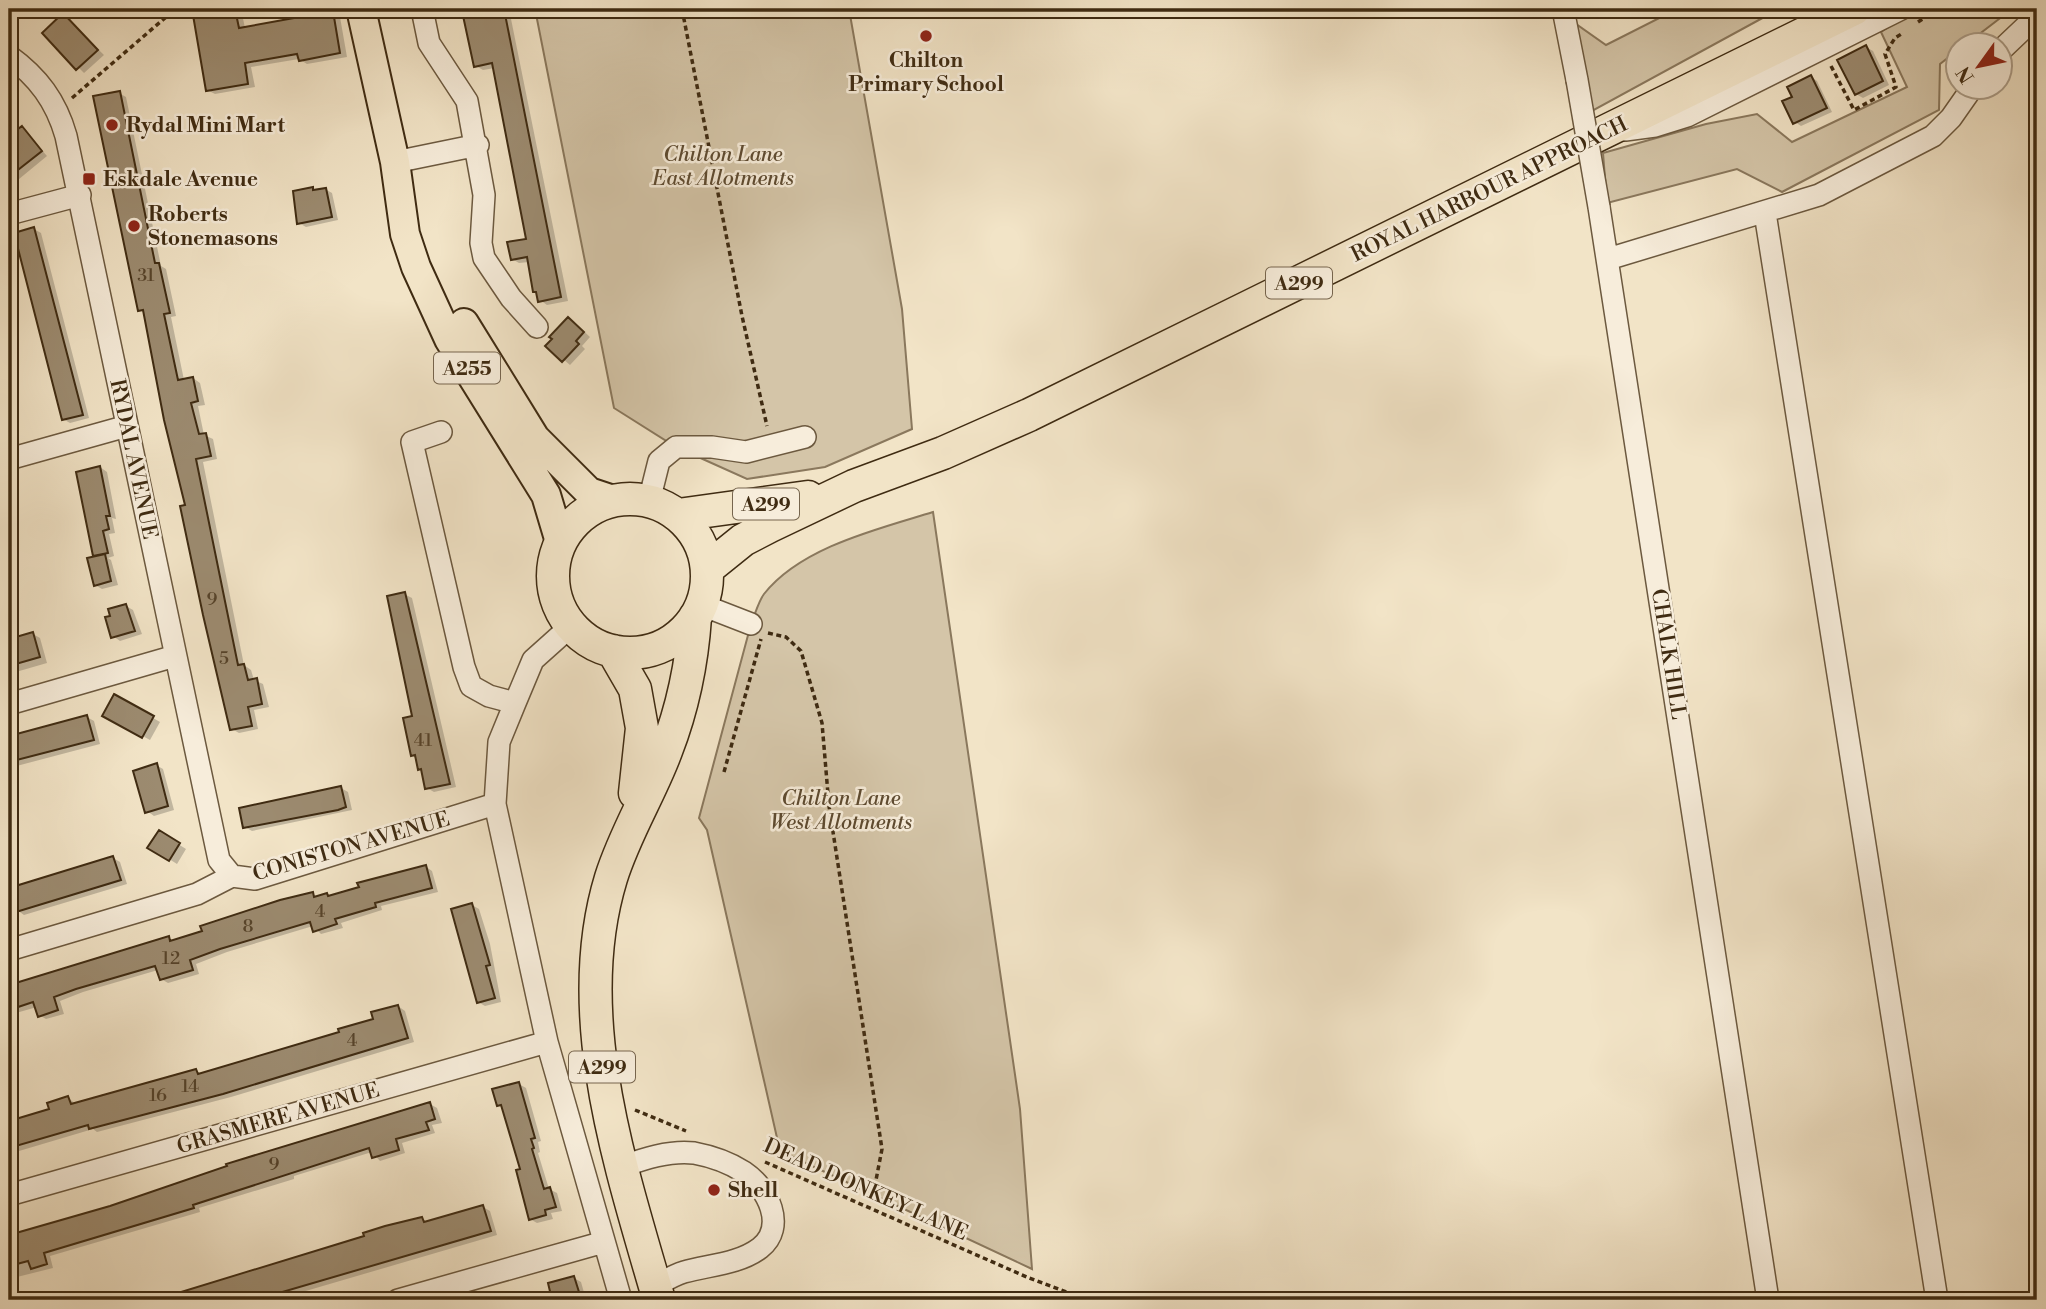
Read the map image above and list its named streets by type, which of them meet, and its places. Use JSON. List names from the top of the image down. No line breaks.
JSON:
{"streets":{"highway":["ROYAL HARBOUR APPROACH","A299"],"main road":["A255"],"street":["RYDAL AVENUE","CHALK HILL","CONISTON AVENUE","GRASMERE AVENUE"],"path":["DEAD DONKEY LANE"]},"crossings":[["ROYAL HARBOUR APPROACH","A299"],["ROYAL HARBOUR APPROACH","A255"],["A299","A255"],["RYDAL AVENUE","CONISTON AVENUE"]],"parks":["Chilton Lane East Allotments","Chilton Lane West Allotments"],"places":{"other":["Chilton Primary School","Rydal Mini Mart","Roberts Stonemasons","Shell"],"transit":["Eskdale Avenue"]},"house_numbers":["31","9","5","41","4","8","12","4","14","16","9"],"north":"bottom left"}
